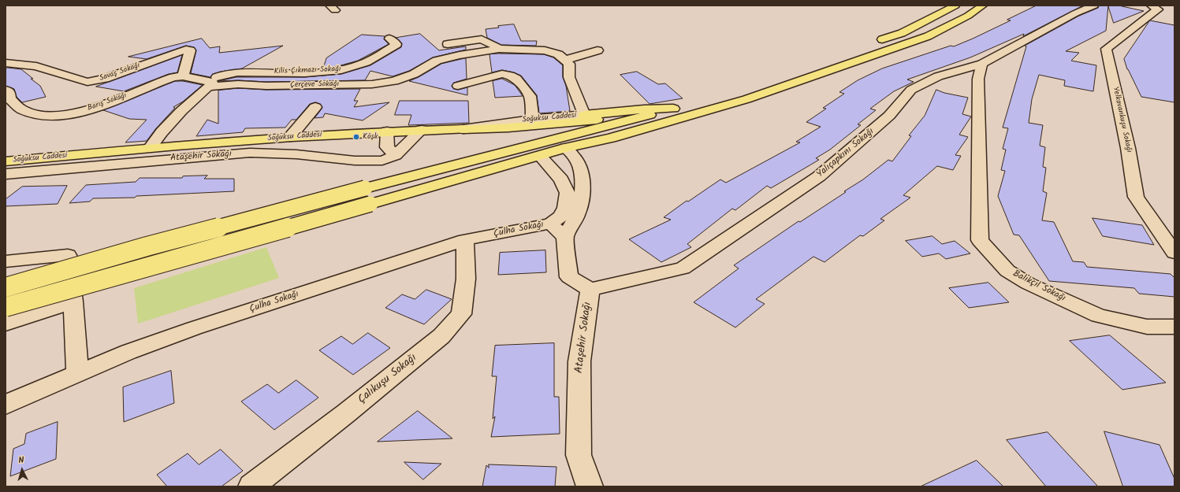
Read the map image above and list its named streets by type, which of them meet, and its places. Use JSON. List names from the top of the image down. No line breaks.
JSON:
{"streets":{"main road":["Soğuksu Caddesi"],"street":["Kilis Çıkmazı Sokağı","Savaş Sokağı","Çerçeve Sokağı","Barış Sokağı","Yelkovankuşu Sokağı","Yalıçapkını Sokağı","Ataşehir Sokağı","Çulha Sokağı","Balıkçıl Sokağı","Çalıkuşu Sokağı"]},"crossings":[["Kilis Çıkmazı Sokağı","Çerçeve Sokağı"],["Kilis Çıkmazı Sokağı","Barış Sokağı"],["Savaş Sokağı","Barış Sokağı"],["Çerçeve Sokağı","Barış Sokağı"],["Yalıçapkını Sokağı","Ataşehir Sokağı"],["Yalıçapkını Sokağı","Balıkçıl Sokağı"],["Ataşehir Sokağı","Çulha Sokağı"],["Çulha Sokağı","Çalıkuşu Sokağı"]],"places":["Köşk"],"north":"top"}
